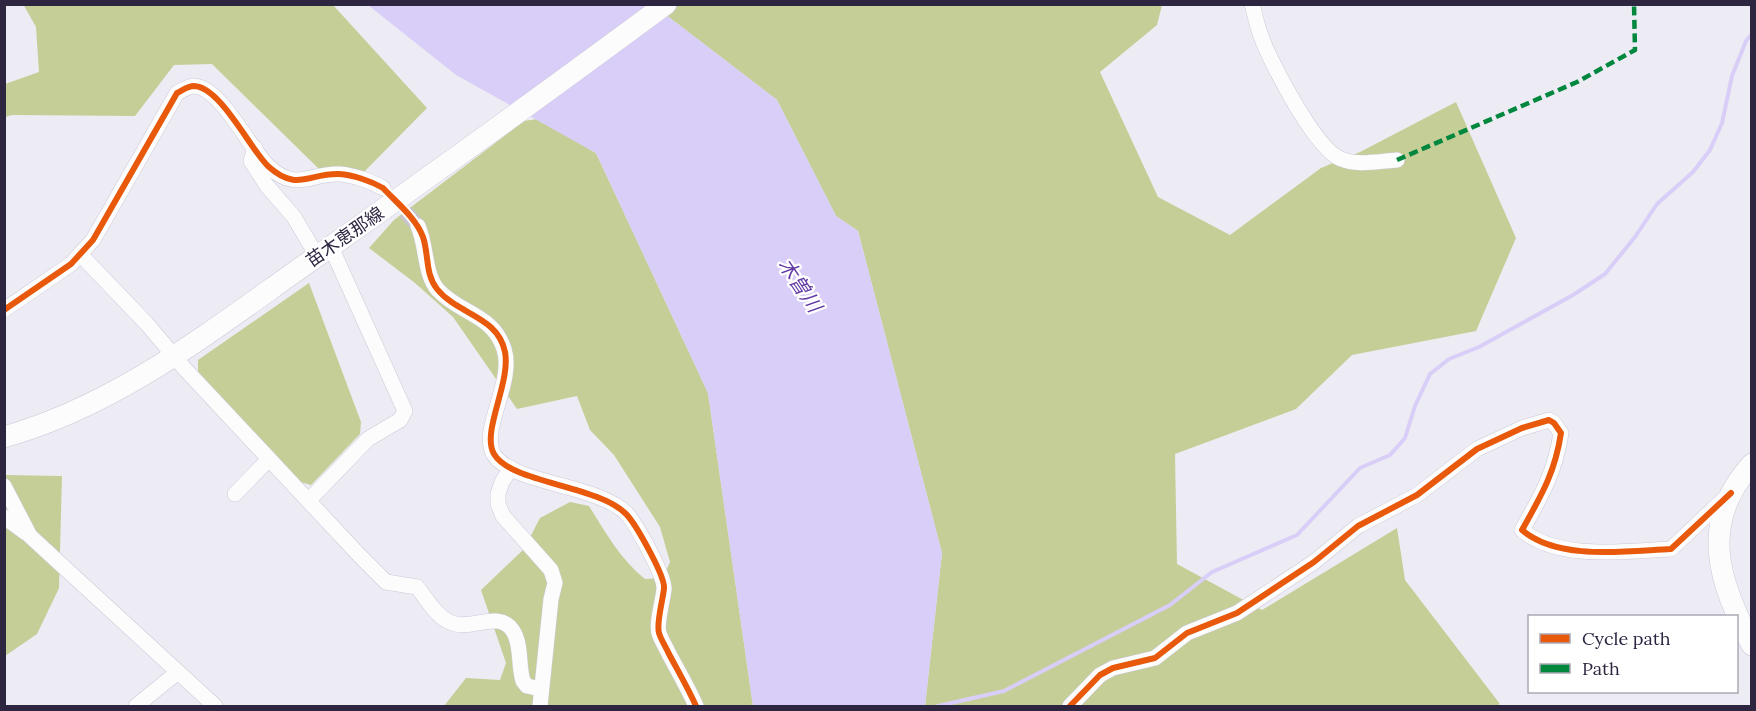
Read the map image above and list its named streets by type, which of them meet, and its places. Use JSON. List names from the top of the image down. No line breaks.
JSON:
{"streets":{"main road":["苗木恵那線"]},"water":["木曽川"],"legend":["Cycle path","Path"]}
